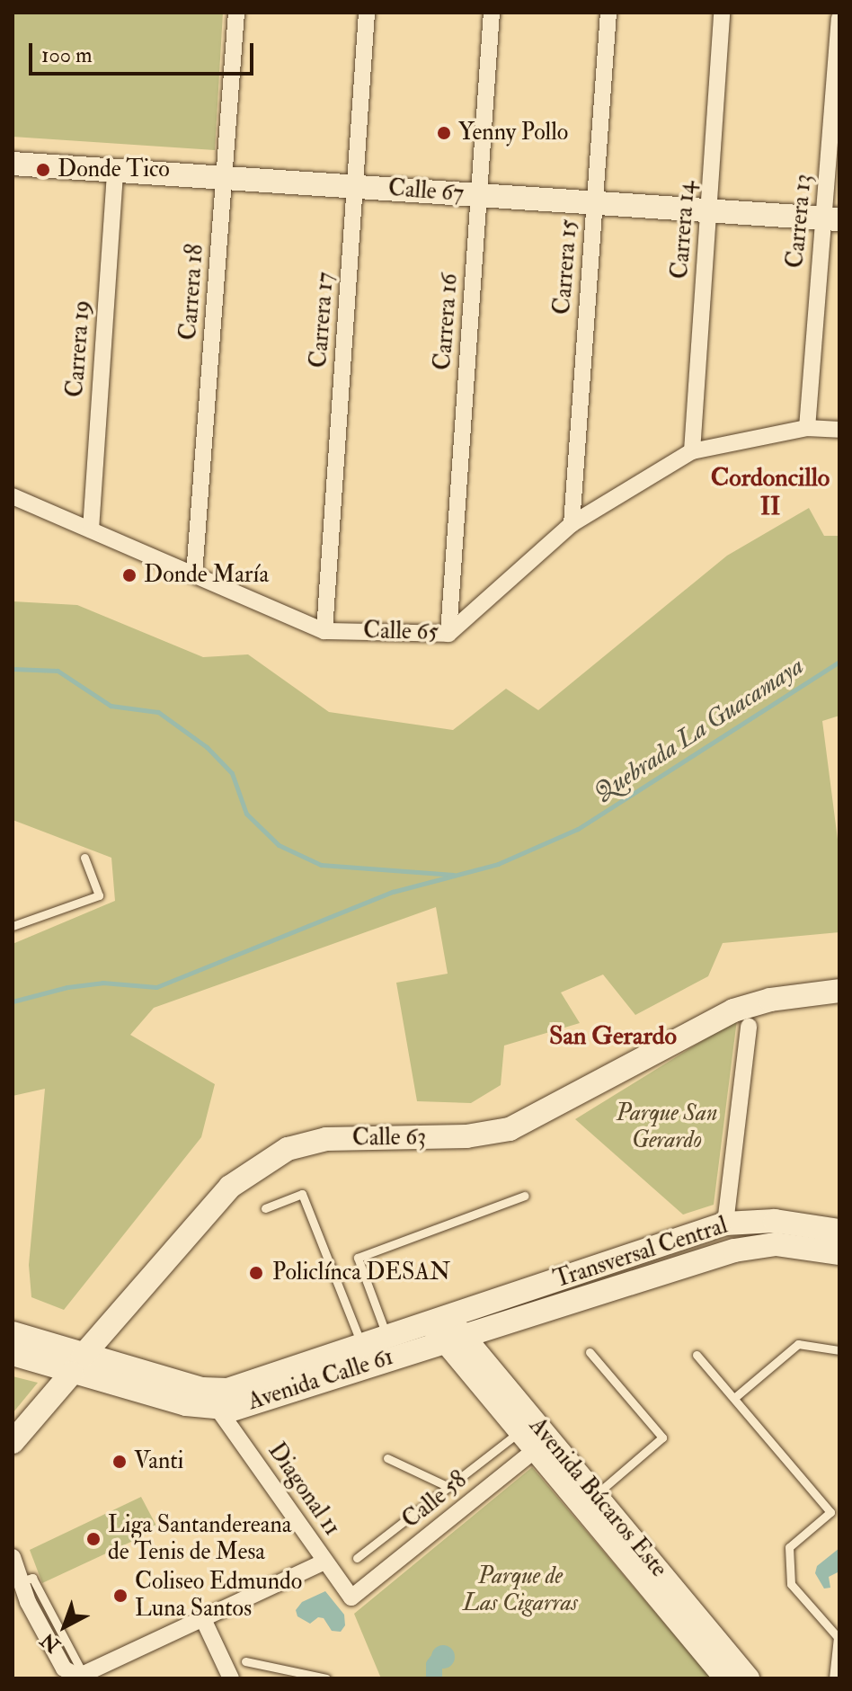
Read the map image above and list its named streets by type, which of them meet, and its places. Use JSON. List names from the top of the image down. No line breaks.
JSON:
{"streets":{"street":["Calle 67","Carrera 13","Carrera 14","Carrera 15","Carrera 18","Carrera 17","Carrera 16","Carrera 19","Calle 65","Calle 63","Transversal Central","Avenida Calle 61","Diagonal 11","Avenida Búcaros Este","Calle 58"]},"crossings":[["Calle 67","Carrera 13"],["Calle 67","Carrera 14"],["Calle 67","Carrera 15"],["Calle 67","Carrera 18"],["Calle 67","Carrera 17"],["Calle 67","Carrera 16"],["Calle 67","Carrera 19"],["Carrera 13","Calle 65"],["Carrera 14","Calle 65"],["Carrera 15","Calle 65"],["Carrera 18","Calle 65"],["Carrera 17","Calle 65"],["Carrera 16","Calle 65"],["Carrera 19","Calle 65"],["Calle 63","Avenida Calle 61"],["Transversal Central","Avenida Calle 61"],["Transversal Central","Avenida Búcaros Este"],["Avenida Calle 61","Diagonal 11"],["Avenida Calle 61","Avenida Búcaros Este"],["Diagonal 11","Calle 58"],["Avenida Búcaros Este","Calle 58"]],"districts":["Cordoncillo II","San Gerardo"],"water":["Quebrada La Guacamaya"],"parks":["Parque San Gerardo","Parque de Las Cigarras"],"places":["Yenny Pollo","Donde Tico","Donde María","Policlínca DESAN","Vanti","Liga Santandereana de Tenis de Mesa","Coliseo Edmundo Luna Santos"],"scale_bar":"100 m","north":"bottom left"}
